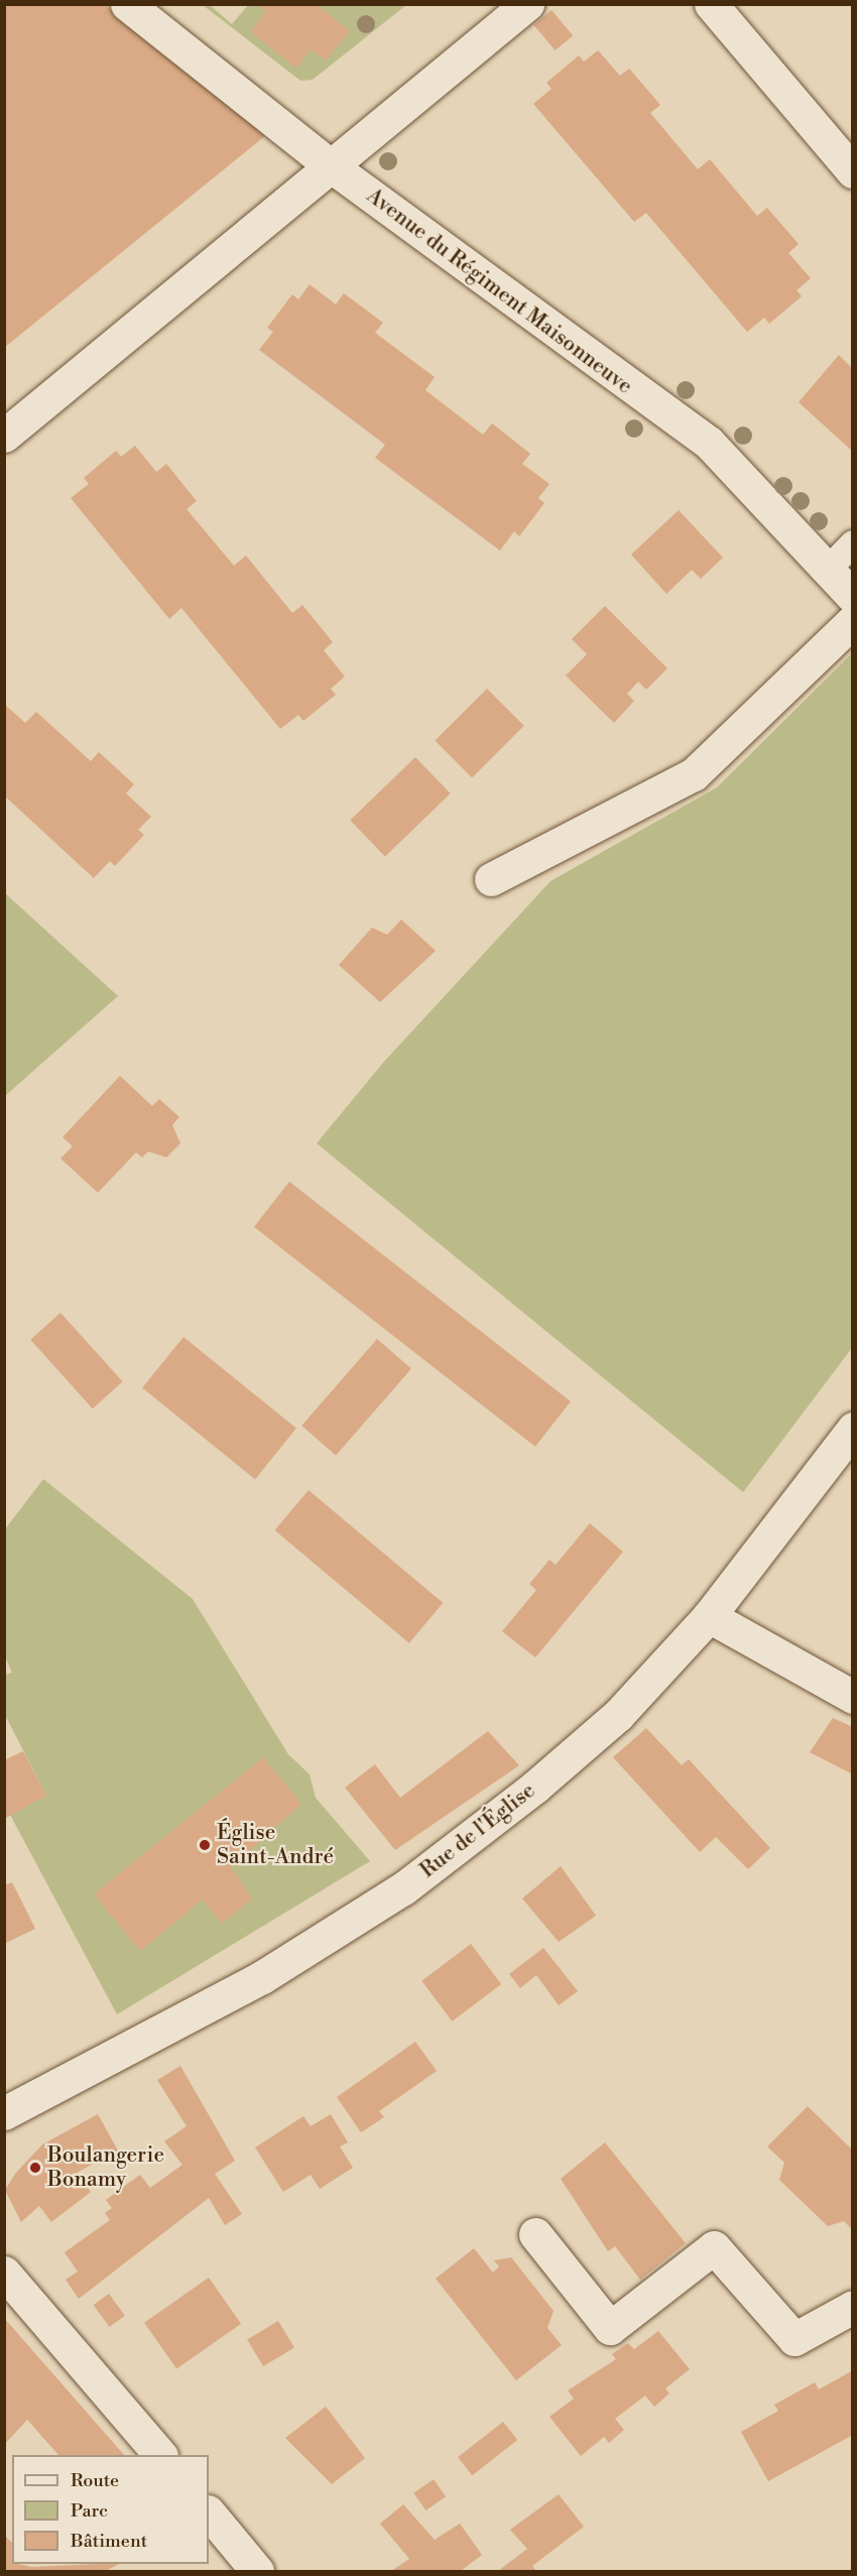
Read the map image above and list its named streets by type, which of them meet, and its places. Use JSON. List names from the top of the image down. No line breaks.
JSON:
{"streets":{"street":["Avenue du Régiment Maisonneuve","Rue de l'Église"]},"places":["Église Saint-André","Boulangerie Bonamy"],"legend":["Route","Parc","Bâtiment"]}
